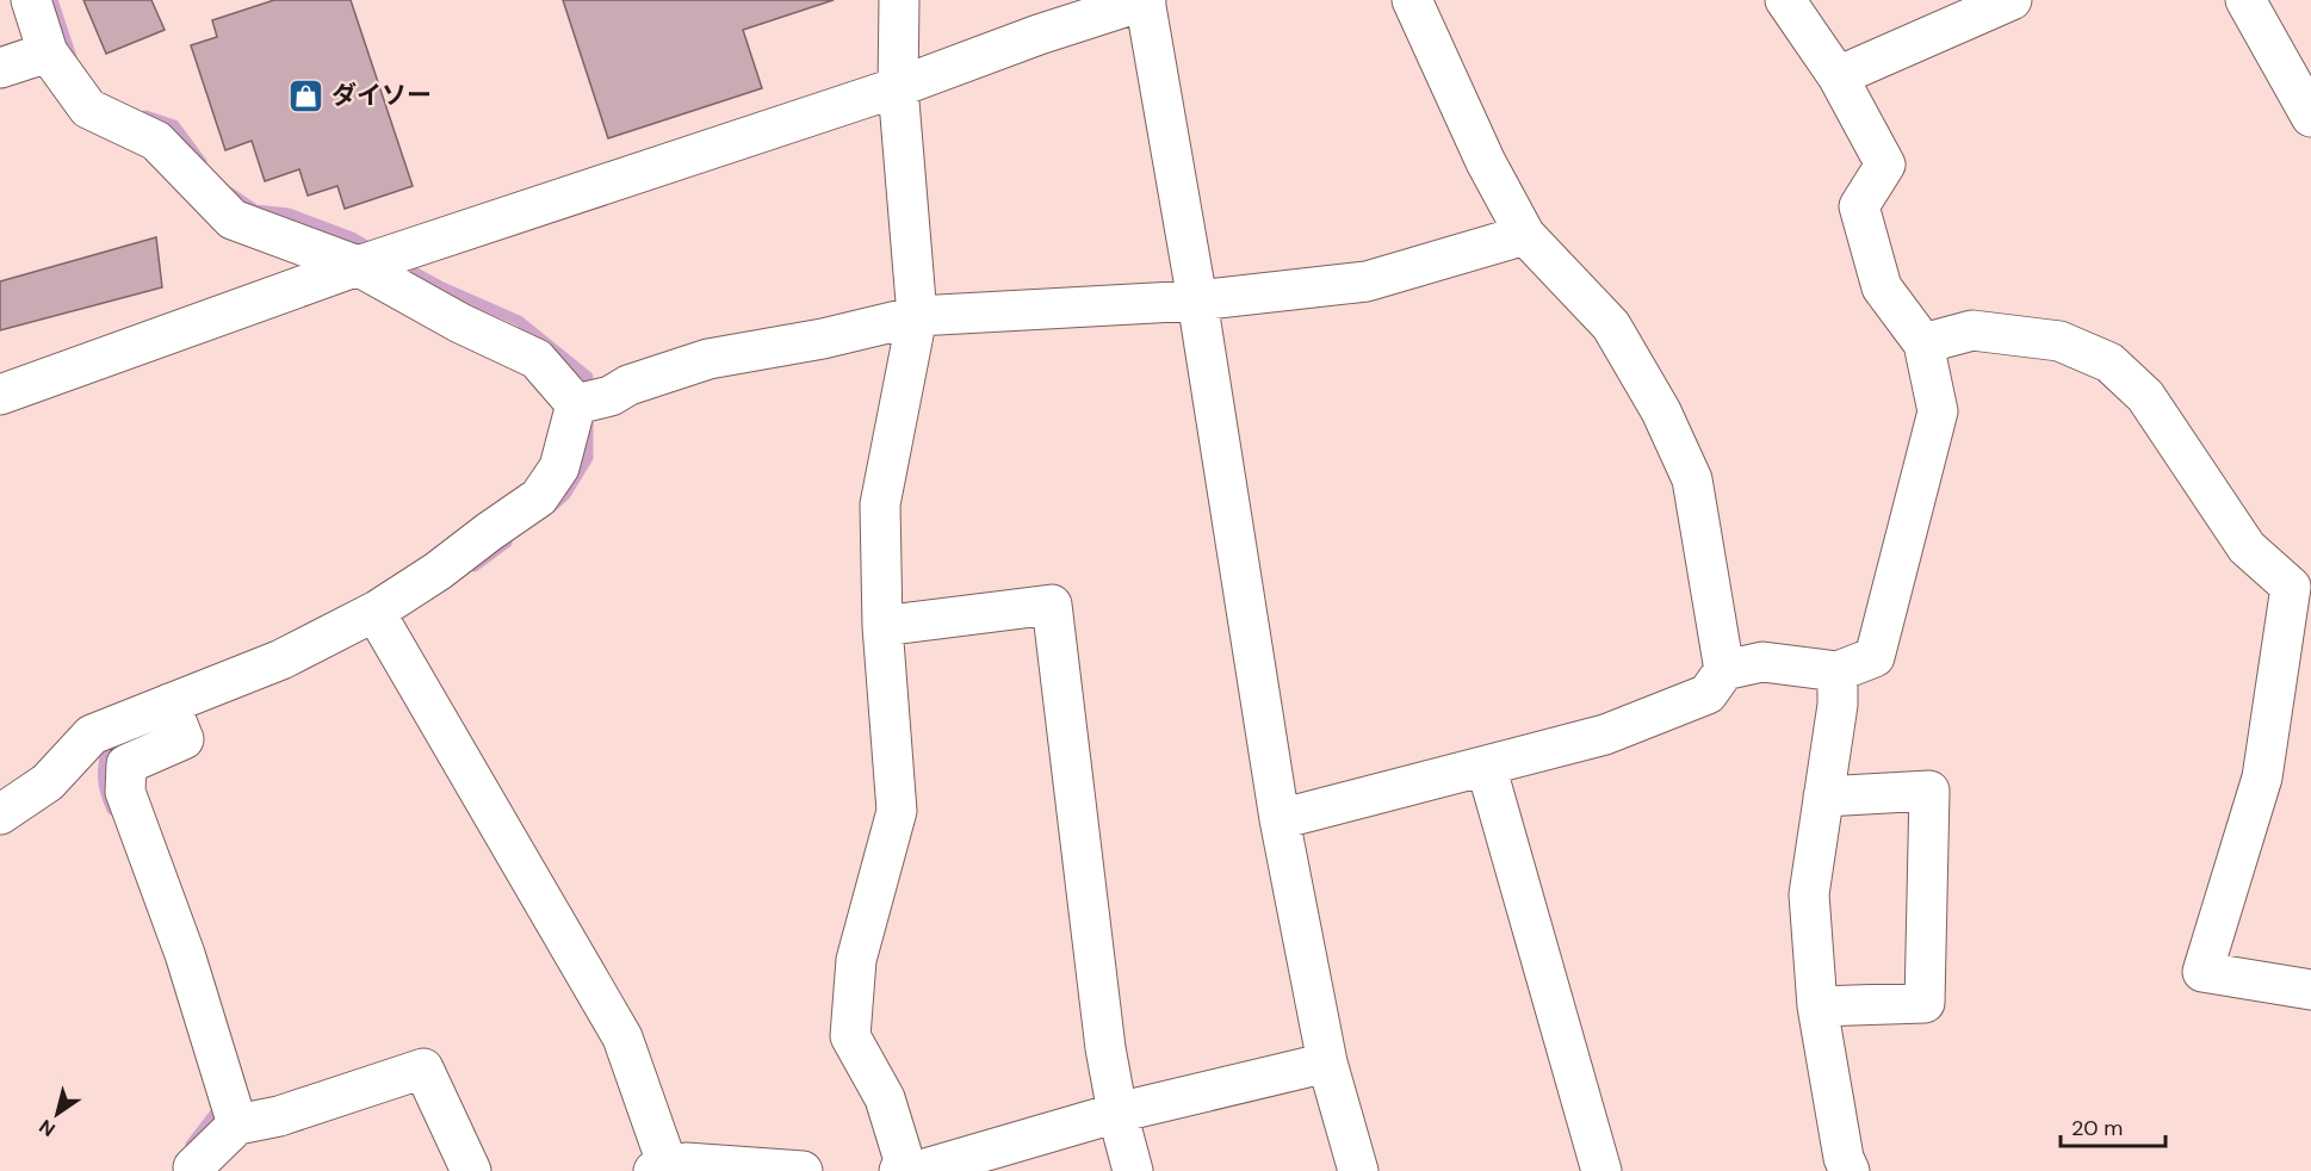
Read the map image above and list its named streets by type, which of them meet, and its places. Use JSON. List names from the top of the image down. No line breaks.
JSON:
{"places":{"shop":["ダイソー"]},"scale_bar":"20 m","north":"bottom left"}
